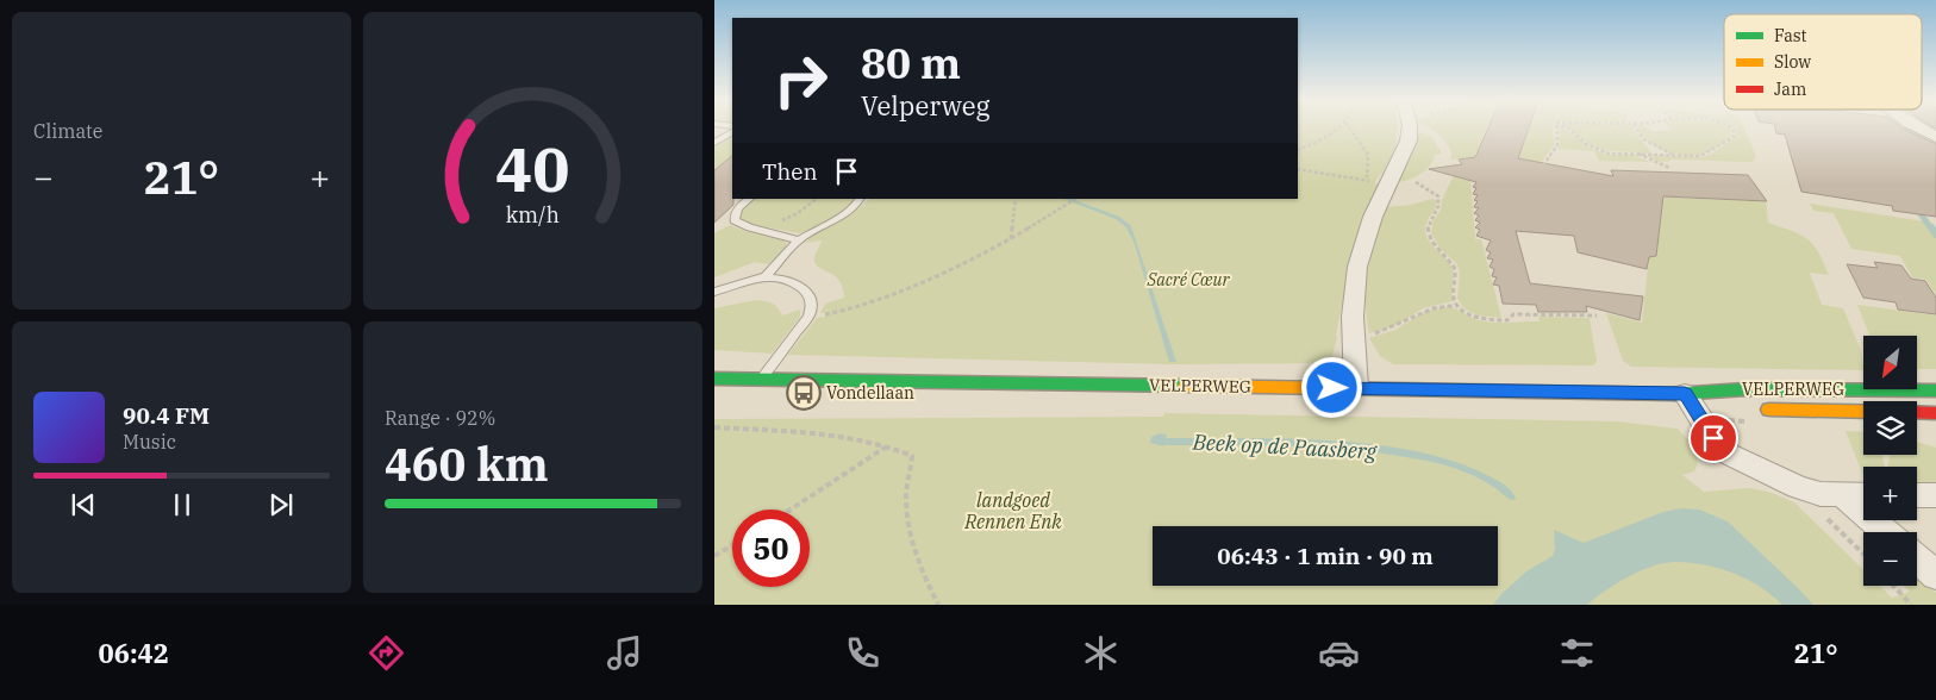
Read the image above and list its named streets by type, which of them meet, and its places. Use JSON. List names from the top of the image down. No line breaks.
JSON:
{"streets":{"main road":["VELPERWEG"]},"water":["Beek op de Paasberg"],"parks":["Sacré Cœur","landgoed Rennen Enk"],"places":{"bus stop":["Vondellaan"]},"legend":["Fast","Slow","Jam"],"north":"bottom left","page":{"tile":["Climate",["Range · 92%","460 km"]],"turn":["80 m","Velperweg"],"then":"Then","heat":["−","21°","+"],"map_buttons":["+","−"],"song":["90.4 FM","Music"],"limit":"50","trip":"06:43 · 1 min · 90 m","tabs":["06:42","21°"],"gauge":["40","km/h"]}}
